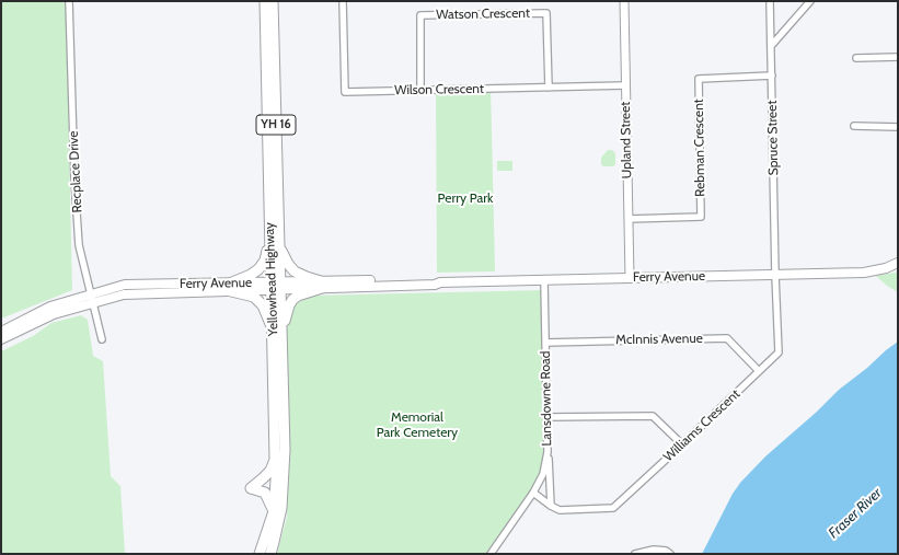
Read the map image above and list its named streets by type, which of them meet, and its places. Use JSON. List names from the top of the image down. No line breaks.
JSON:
{"streets":{"highway":["YH 16","Yellowhead Highway"],"main road":["Ferry Avenue"],"street":["Watson Crescent","Wilson Crescent","Spruce Street","Upland Street","Rebman Crescent","Recplace Drive","McInnis Avenue","Lansdowne Road","Williams Crescent"]},"crossings":[["Watson Crescent","Wilson Crescent"],["Wilson Crescent","Upland Street"],["Spruce Street","Rebman Crescent"],["Spruce Street","Ferry Avenue"],["Spruce Street","Williams Crescent"],["Upland Street","Rebman Crescent"],["Upland Street","Ferry Avenue"],["Recplace Drive","Ferry Avenue"],["Ferry Avenue","Yellowhead Highway"],["Ferry Avenue","Lansdowne Road"],["Ferry Avenue","Williams Crescent"],["McInnis Avenue","Lansdowne Road"],["McInnis Avenue","Williams Crescent"],["Lansdowne Road","Williams Crescent"]],"water":["Fraser River"],"parks":["Perry Park","Memorial Park Cemetery"]}
